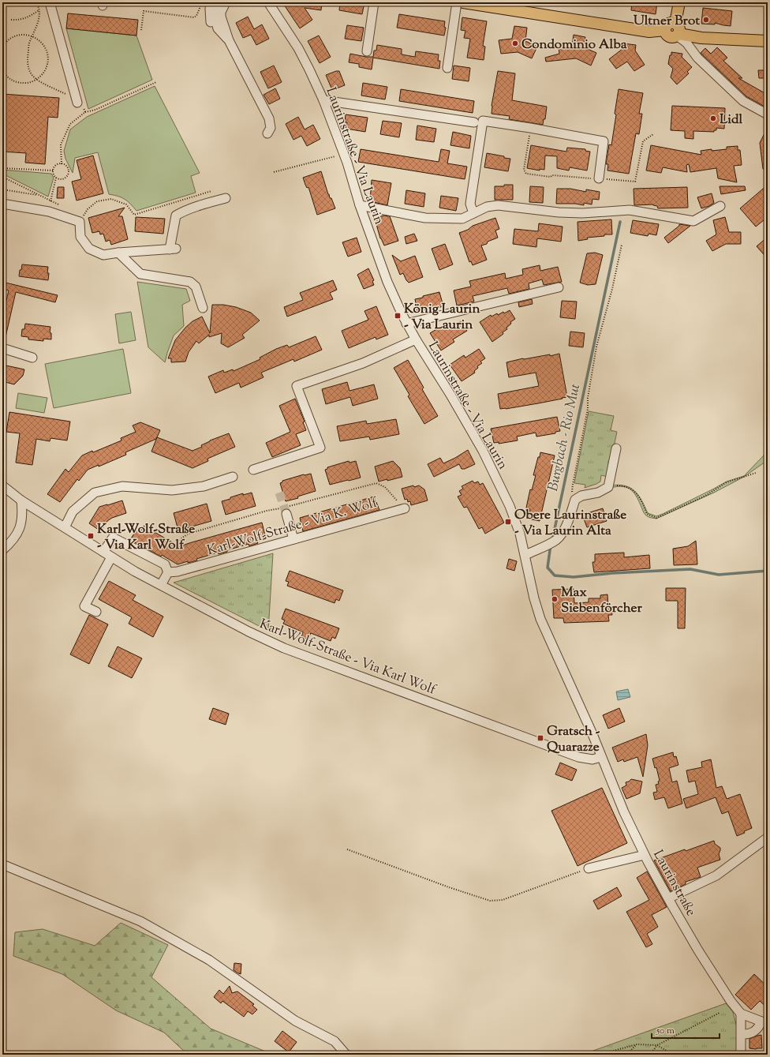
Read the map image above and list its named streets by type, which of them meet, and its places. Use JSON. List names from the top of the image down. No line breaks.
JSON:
{"streets":{"street":["Laurinstraße - Via Laurin","Karl-Wolf-Straße - Via K. Wolf","Karl-Wolf-Straße - Via Karl Wolf","Laurinstraße"]},"crossings":[["Laurinstraße - Via Laurin","Karl-Wolf-Straße - Via Karl Wolf"],["Laurinstraße - Via Laurin","Laurinstraße"],["Karl-Wolf-Straße - Via Karl Wolf","Laurinstraße"]],"water":["Burgbach - Rio Mut"],"places":{"other":["Ultner Brot","Condominio Alba","Lidl","Max Siebenförcher"],"transit":["König Laurin - Via Laurin","Obere Laurinstraße - Via Laurin Alta","Karl-Wolf-Straße - Via Karl Wolf","Gratsch - Quarazze"]},"scale_bar":"50 m"}
